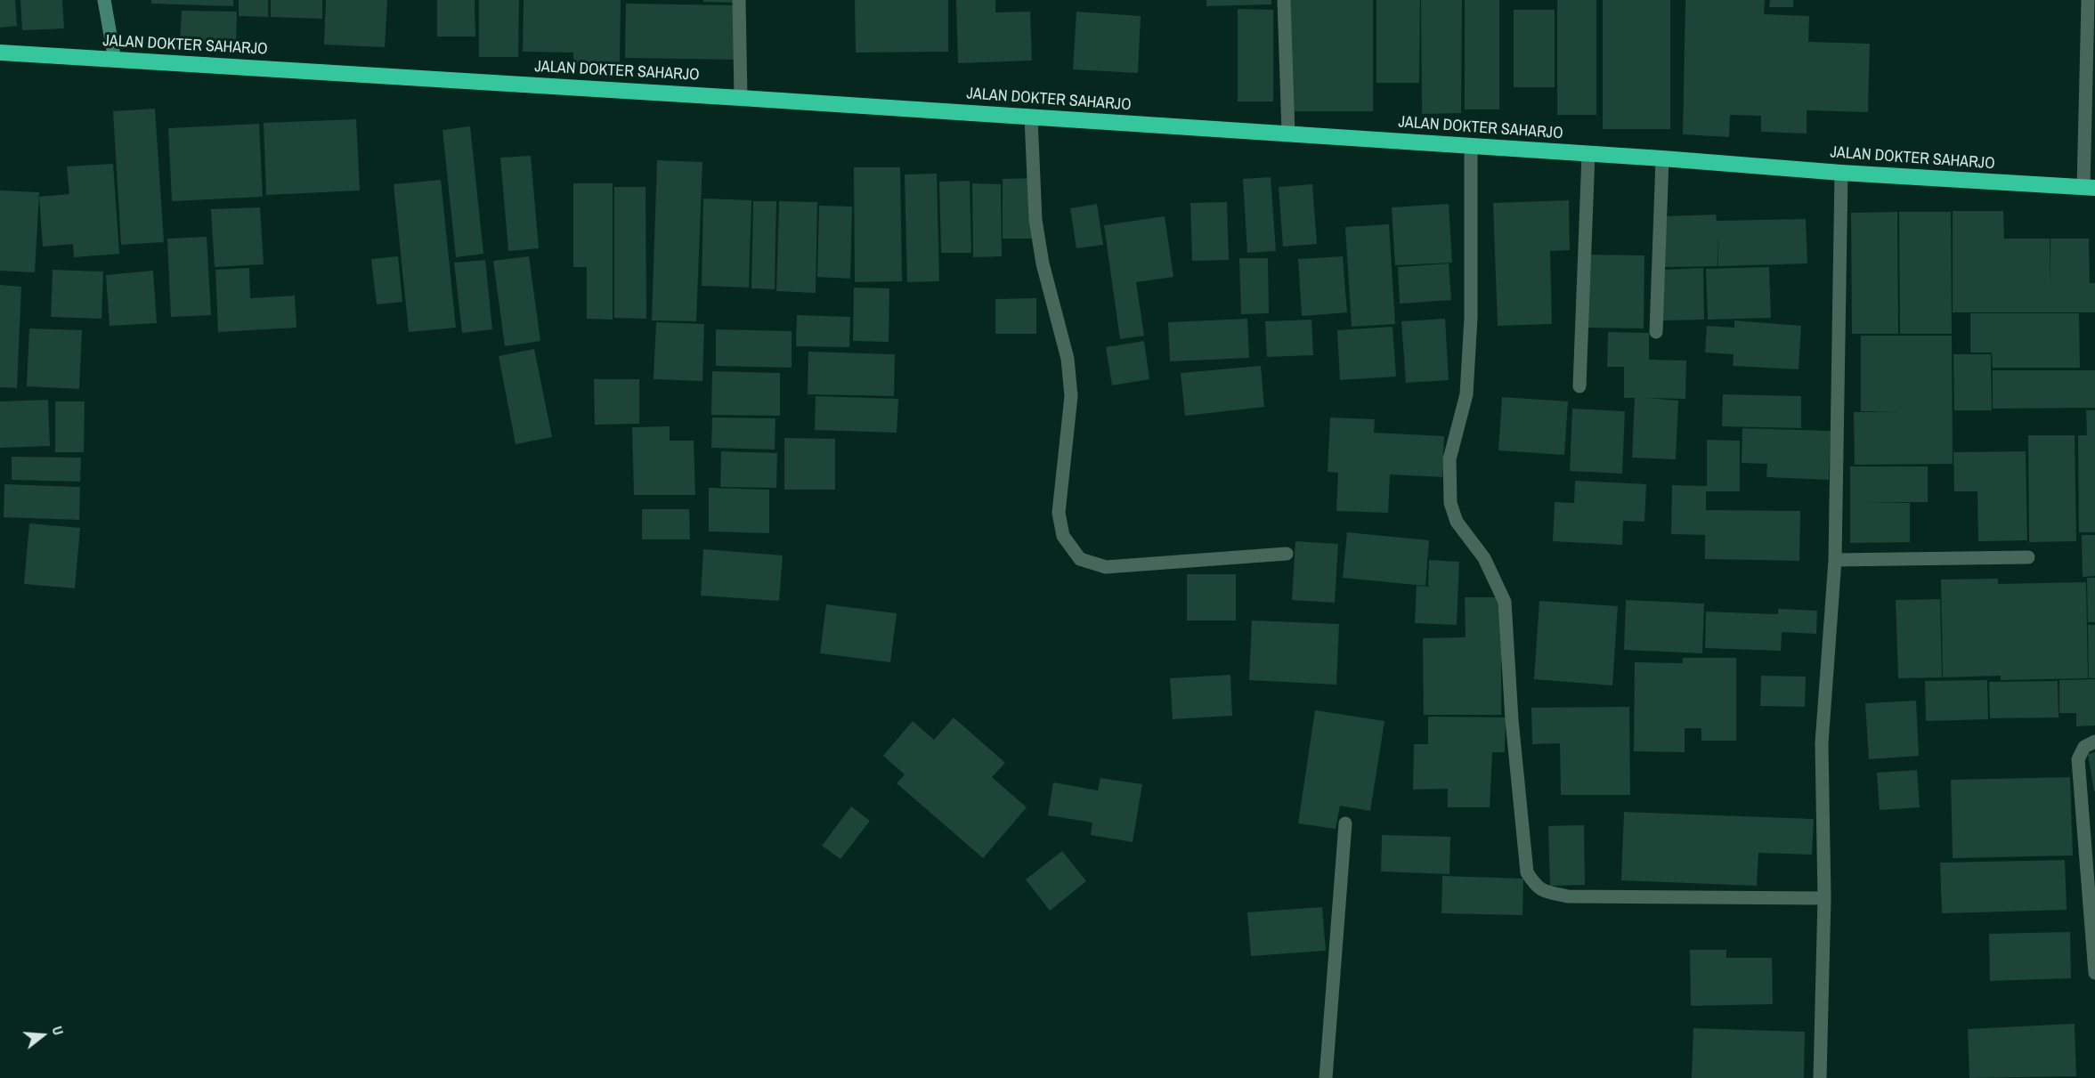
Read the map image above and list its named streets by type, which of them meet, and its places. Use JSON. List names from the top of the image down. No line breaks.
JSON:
{"streets":{"highway":["JALAN DOKTER SAHARJO"]},"north":"right"}
